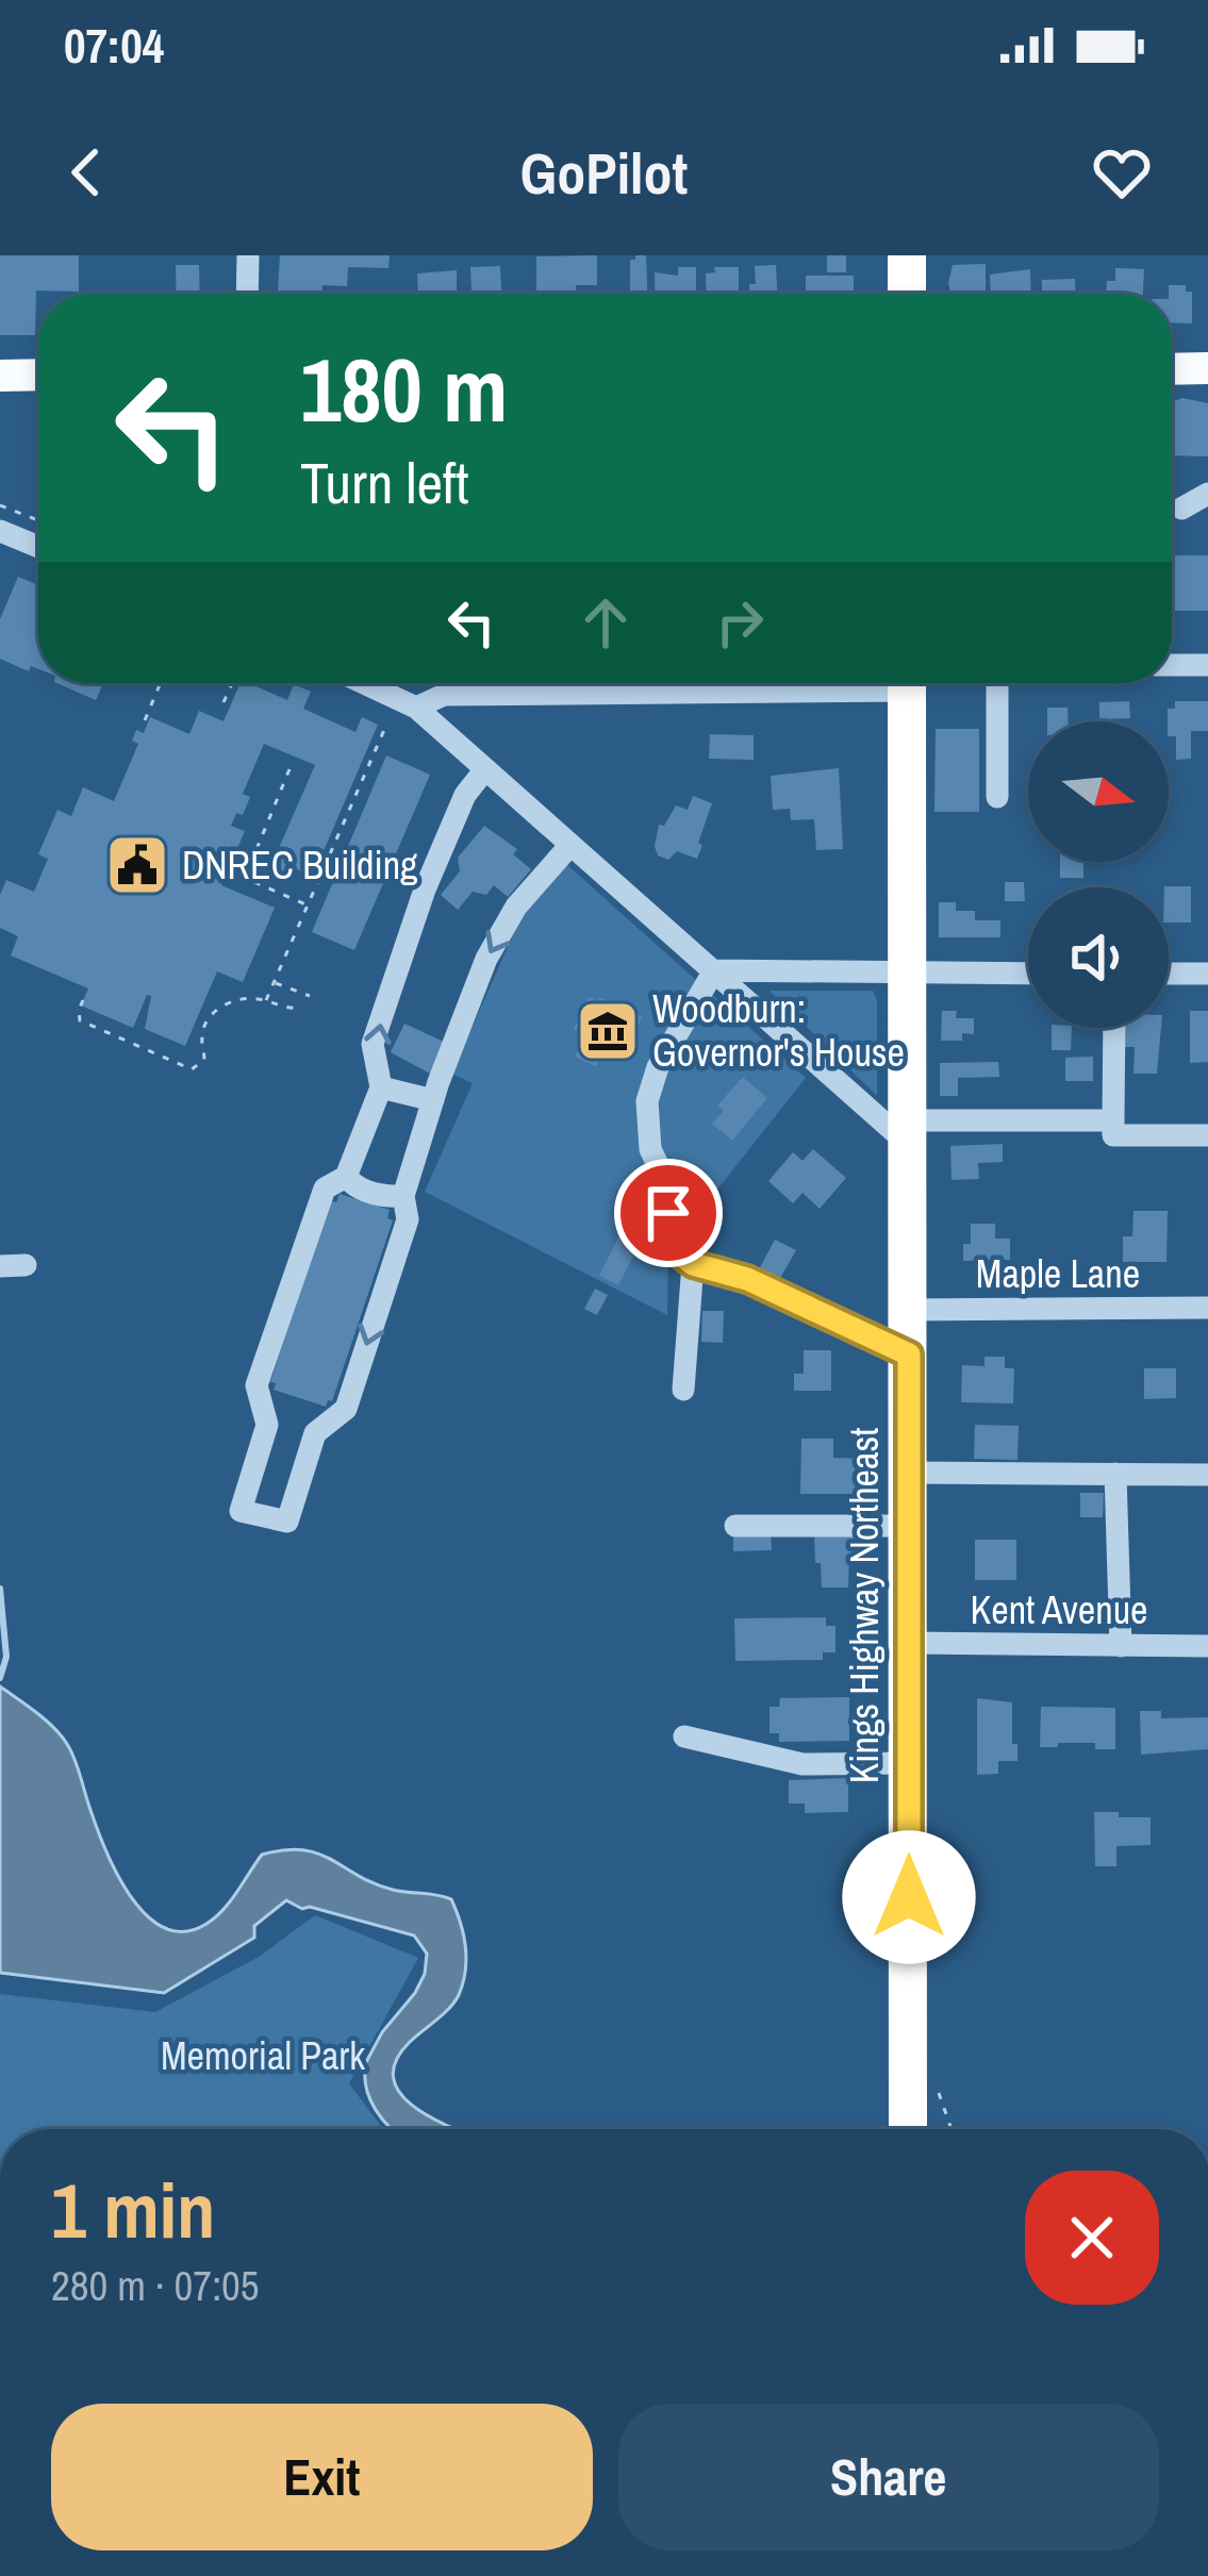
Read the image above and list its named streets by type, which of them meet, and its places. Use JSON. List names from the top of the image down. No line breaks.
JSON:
{"streets":{"highway":["Kings Highway Northeast"],"street":["Maple Lane","Kent Avenue"]},"crossings":[["Maple Lane","Kings Highway Northeast"],["Kings Highway Northeast","Kent Avenue"]],"parks":["Memorial Park"],"places":{"public building":["DNREC Building"],"museum":["Woodburn: Governor's House"]},"north":"right","page":{"status":"07:04","header":"GoPilot","turn":["180 m","Turn left"],"heading":["1 min","280 m · 07:05"],"buttons":["Exit","Share"]}}
